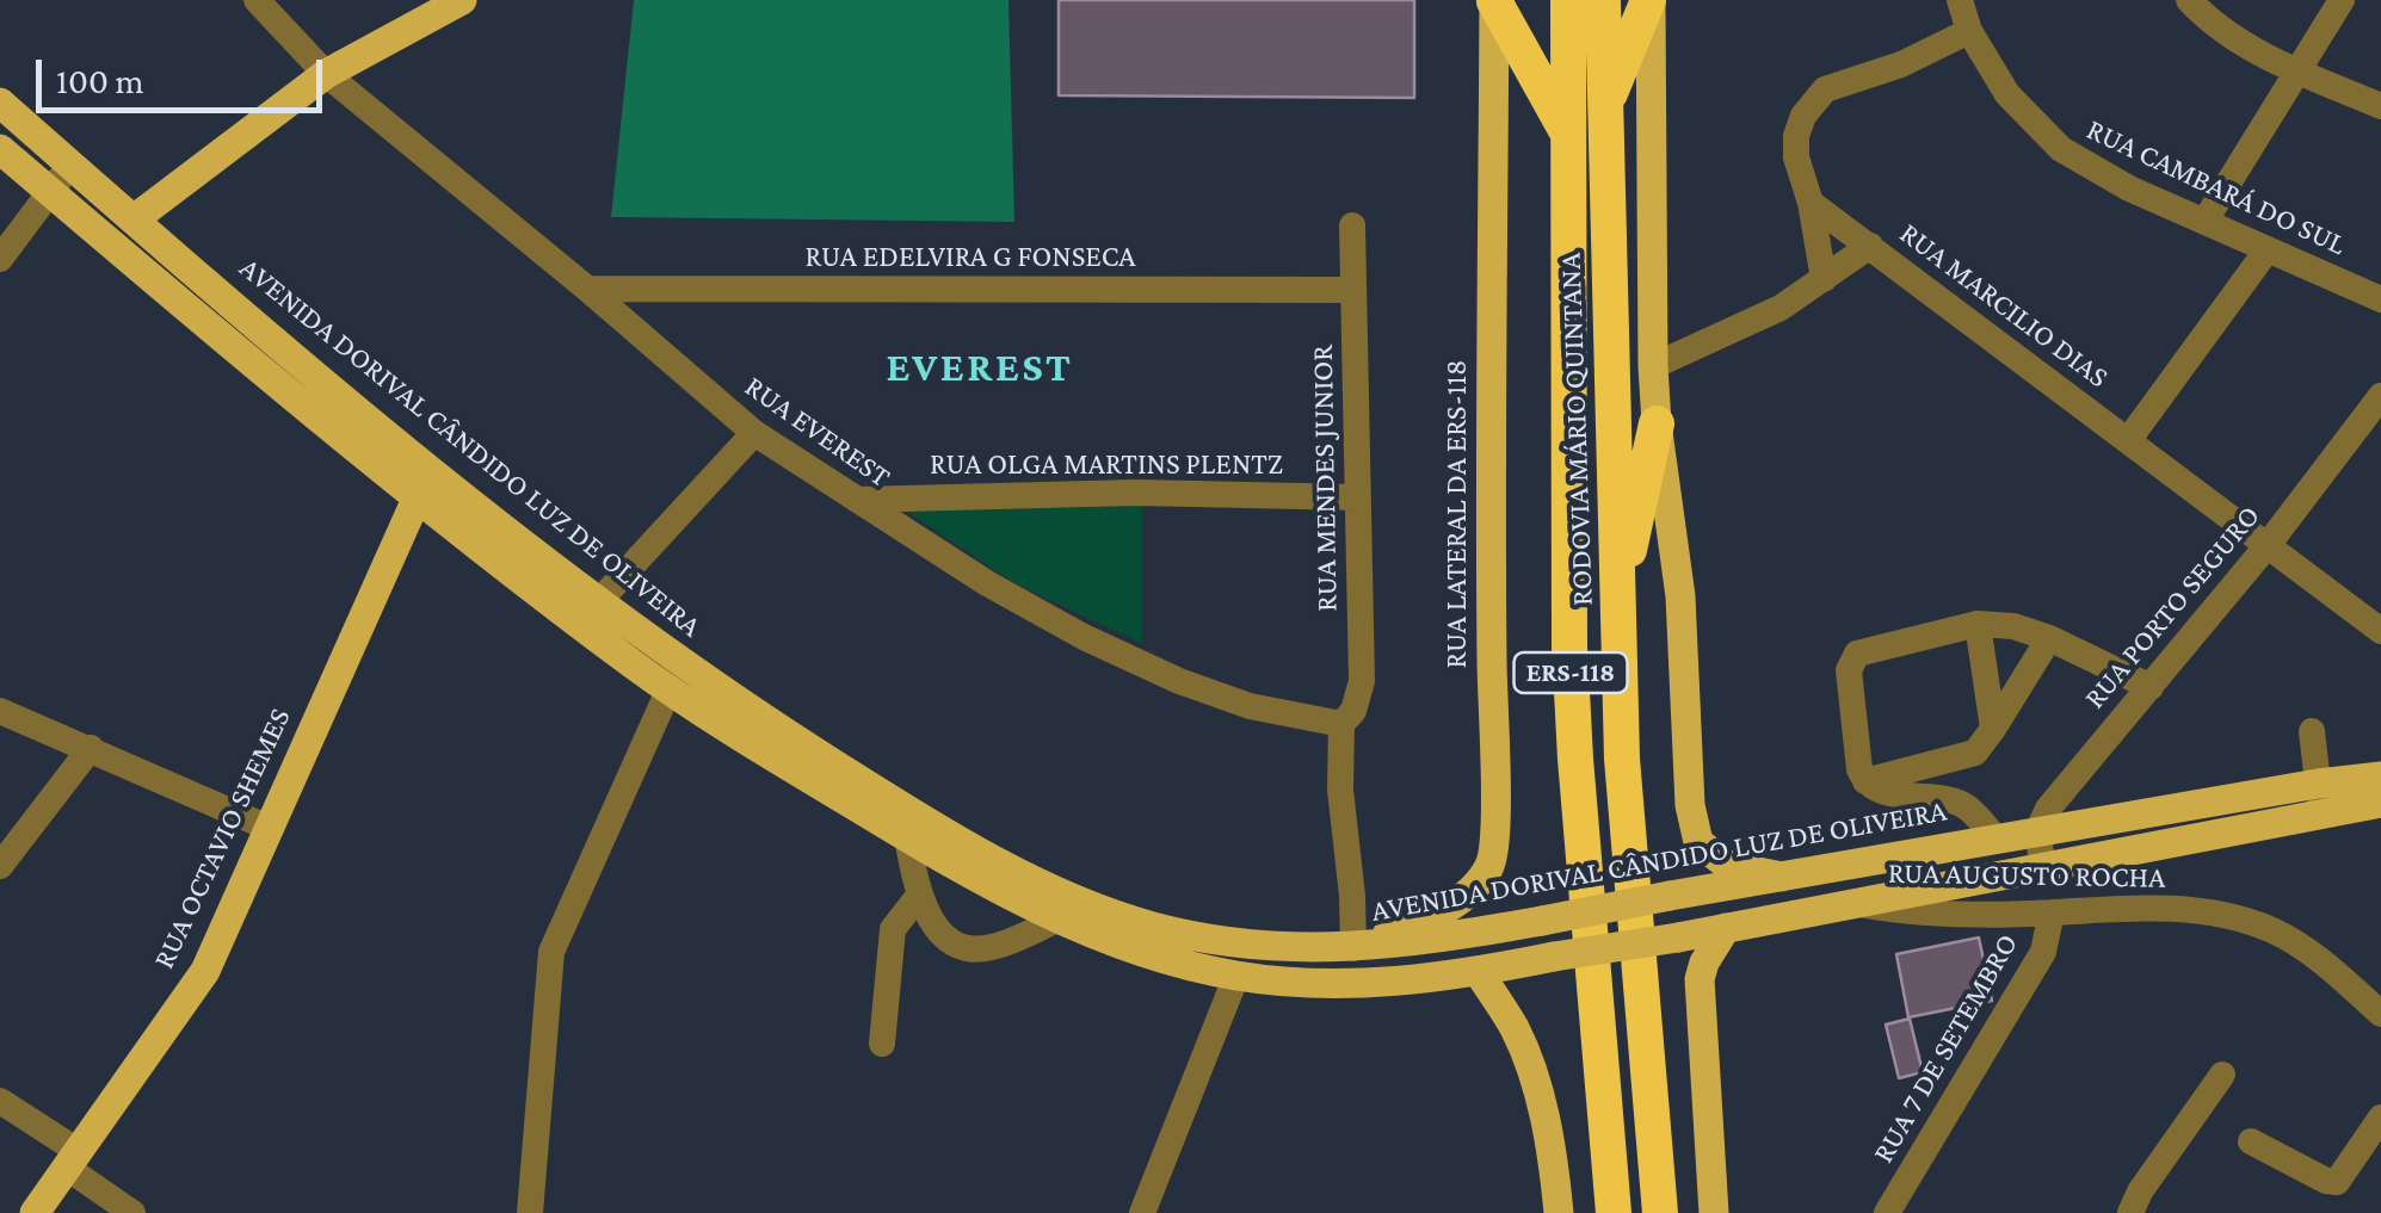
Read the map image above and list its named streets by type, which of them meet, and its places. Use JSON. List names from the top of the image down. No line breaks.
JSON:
{"streets":{"highway":["RODOVIA MÁRIO QUINTANA","ERS-118"],"main road":["AVENIDA DORIVAL CÂNDIDO LUZ DE OLIVEIRA","RUA LATERAL DA ERS-118","RUA OCTAVIO SHEMES"],"street":["RUA CAMBARÁ DO SUL","RUA EDELVIRA G FONSECA","RUA MARCILIO DIAS","RUA EVEREST","RUA OLGA MARTINS PLENTZ","RUA MENDES JUNIOR","RUA PORTO SEGURO","RUA AUGUSTO ROCHA","RUA 7 DE SETEMBRO"]},"crossings":[["RUA EDELVIRA G FONSECA","RUA EVEREST"],["RUA EDELVIRA G FONSECA","RUA MENDES JUNIOR"],["RUA MARCILIO DIAS","RUA PORTO SEGURO"],["RUA EVEREST","RUA OLGA MARTINS PLENTZ"],["RUA EVEREST","RUA MENDES JUNIOR"],["AVENIDA DORIVAL CÂNDIDO LUZ DE OLIVEIRA","RUA MENDES JUNIOR"],["AVENIDA DORIVAL CÂNDIDO LUZ DE OLIVEIRA","RUA LATERAL DA ERS-118"],["AVENIDA DORIVAL CÂNDIDO LUZ DE OLIVEIRA","RUA PORTO SEGURO"],["AVENIDA DORIVAL CÂNDIDO LUZ DE OLIVEIRA","RUA OCTAVIO SHEMES"],["AVENIDA DORIVAL CÂNDIDO LUZ DE OLIVEIRA","RUA AUGUSTO ROCHA"],["RUA OLGA MARTINS PLENTZ","RUA MENDES JUNIOR"],["RUA MENDES JUNIOR","RUA LATERAL DA ERS-118"],["RUA AUGUSTO ROCHA","RUA 7 DE SETEMBRO"]],"districts":["EVEREST"],"scale_bar":"100 m"}
